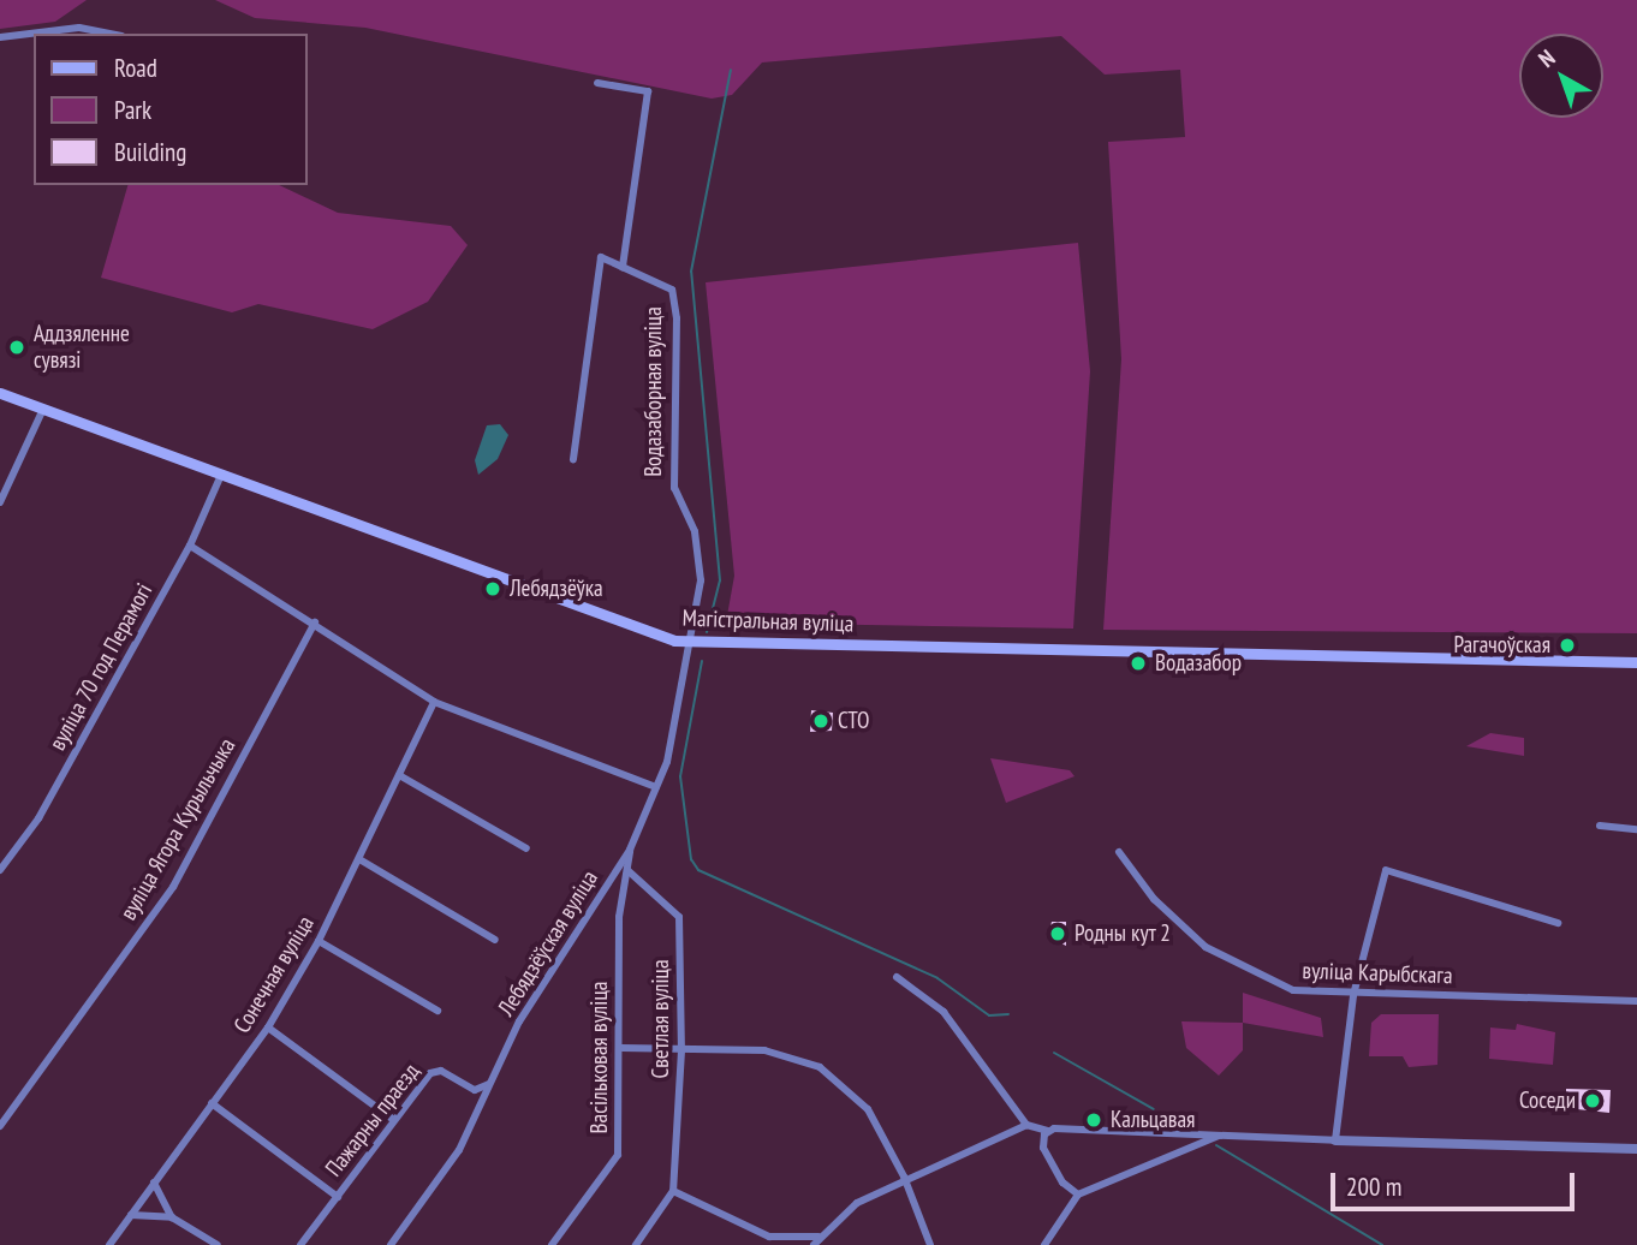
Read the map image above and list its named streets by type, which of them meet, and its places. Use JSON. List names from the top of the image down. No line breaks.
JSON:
{"streets":{"main road":["Магістральная вуліца"],"street":["Водазаборная вуліца","вуліца 70 год Перамогі","вуліца Ягора Курыльчыка","Лебядзёўская вуліца","вуліца Карыбскага","Сонечная вуліца","Светлая вуліца","Васільковая вуліца","Пажарны праезд"]},"crossings":[["Водазаборная вуліца","Магістральная вуліца"],["Водазаборная вуліца","Лебядзёўская вуліца"],["Магістральная вуліца","вуліца 70 год Перамогі"],["Магістральная вуліца","Лебядзёўская вуліца"],["Лебядзёўская вуліца","Васільковая вуліца"],["Лебядзёўская вуліца","Пажарны праезд"],["Светлая вуліца","Васільковая вуліца"]],"places":["Аддзяленне сувязі","Лебядзёўка","Рагачоўская","Водазабор","СТО","Родны кут 2","Соседи","Кальцавая"],"legend":["Road","Park","Building"],"scale_bar":"200 m","north":"top left"}
